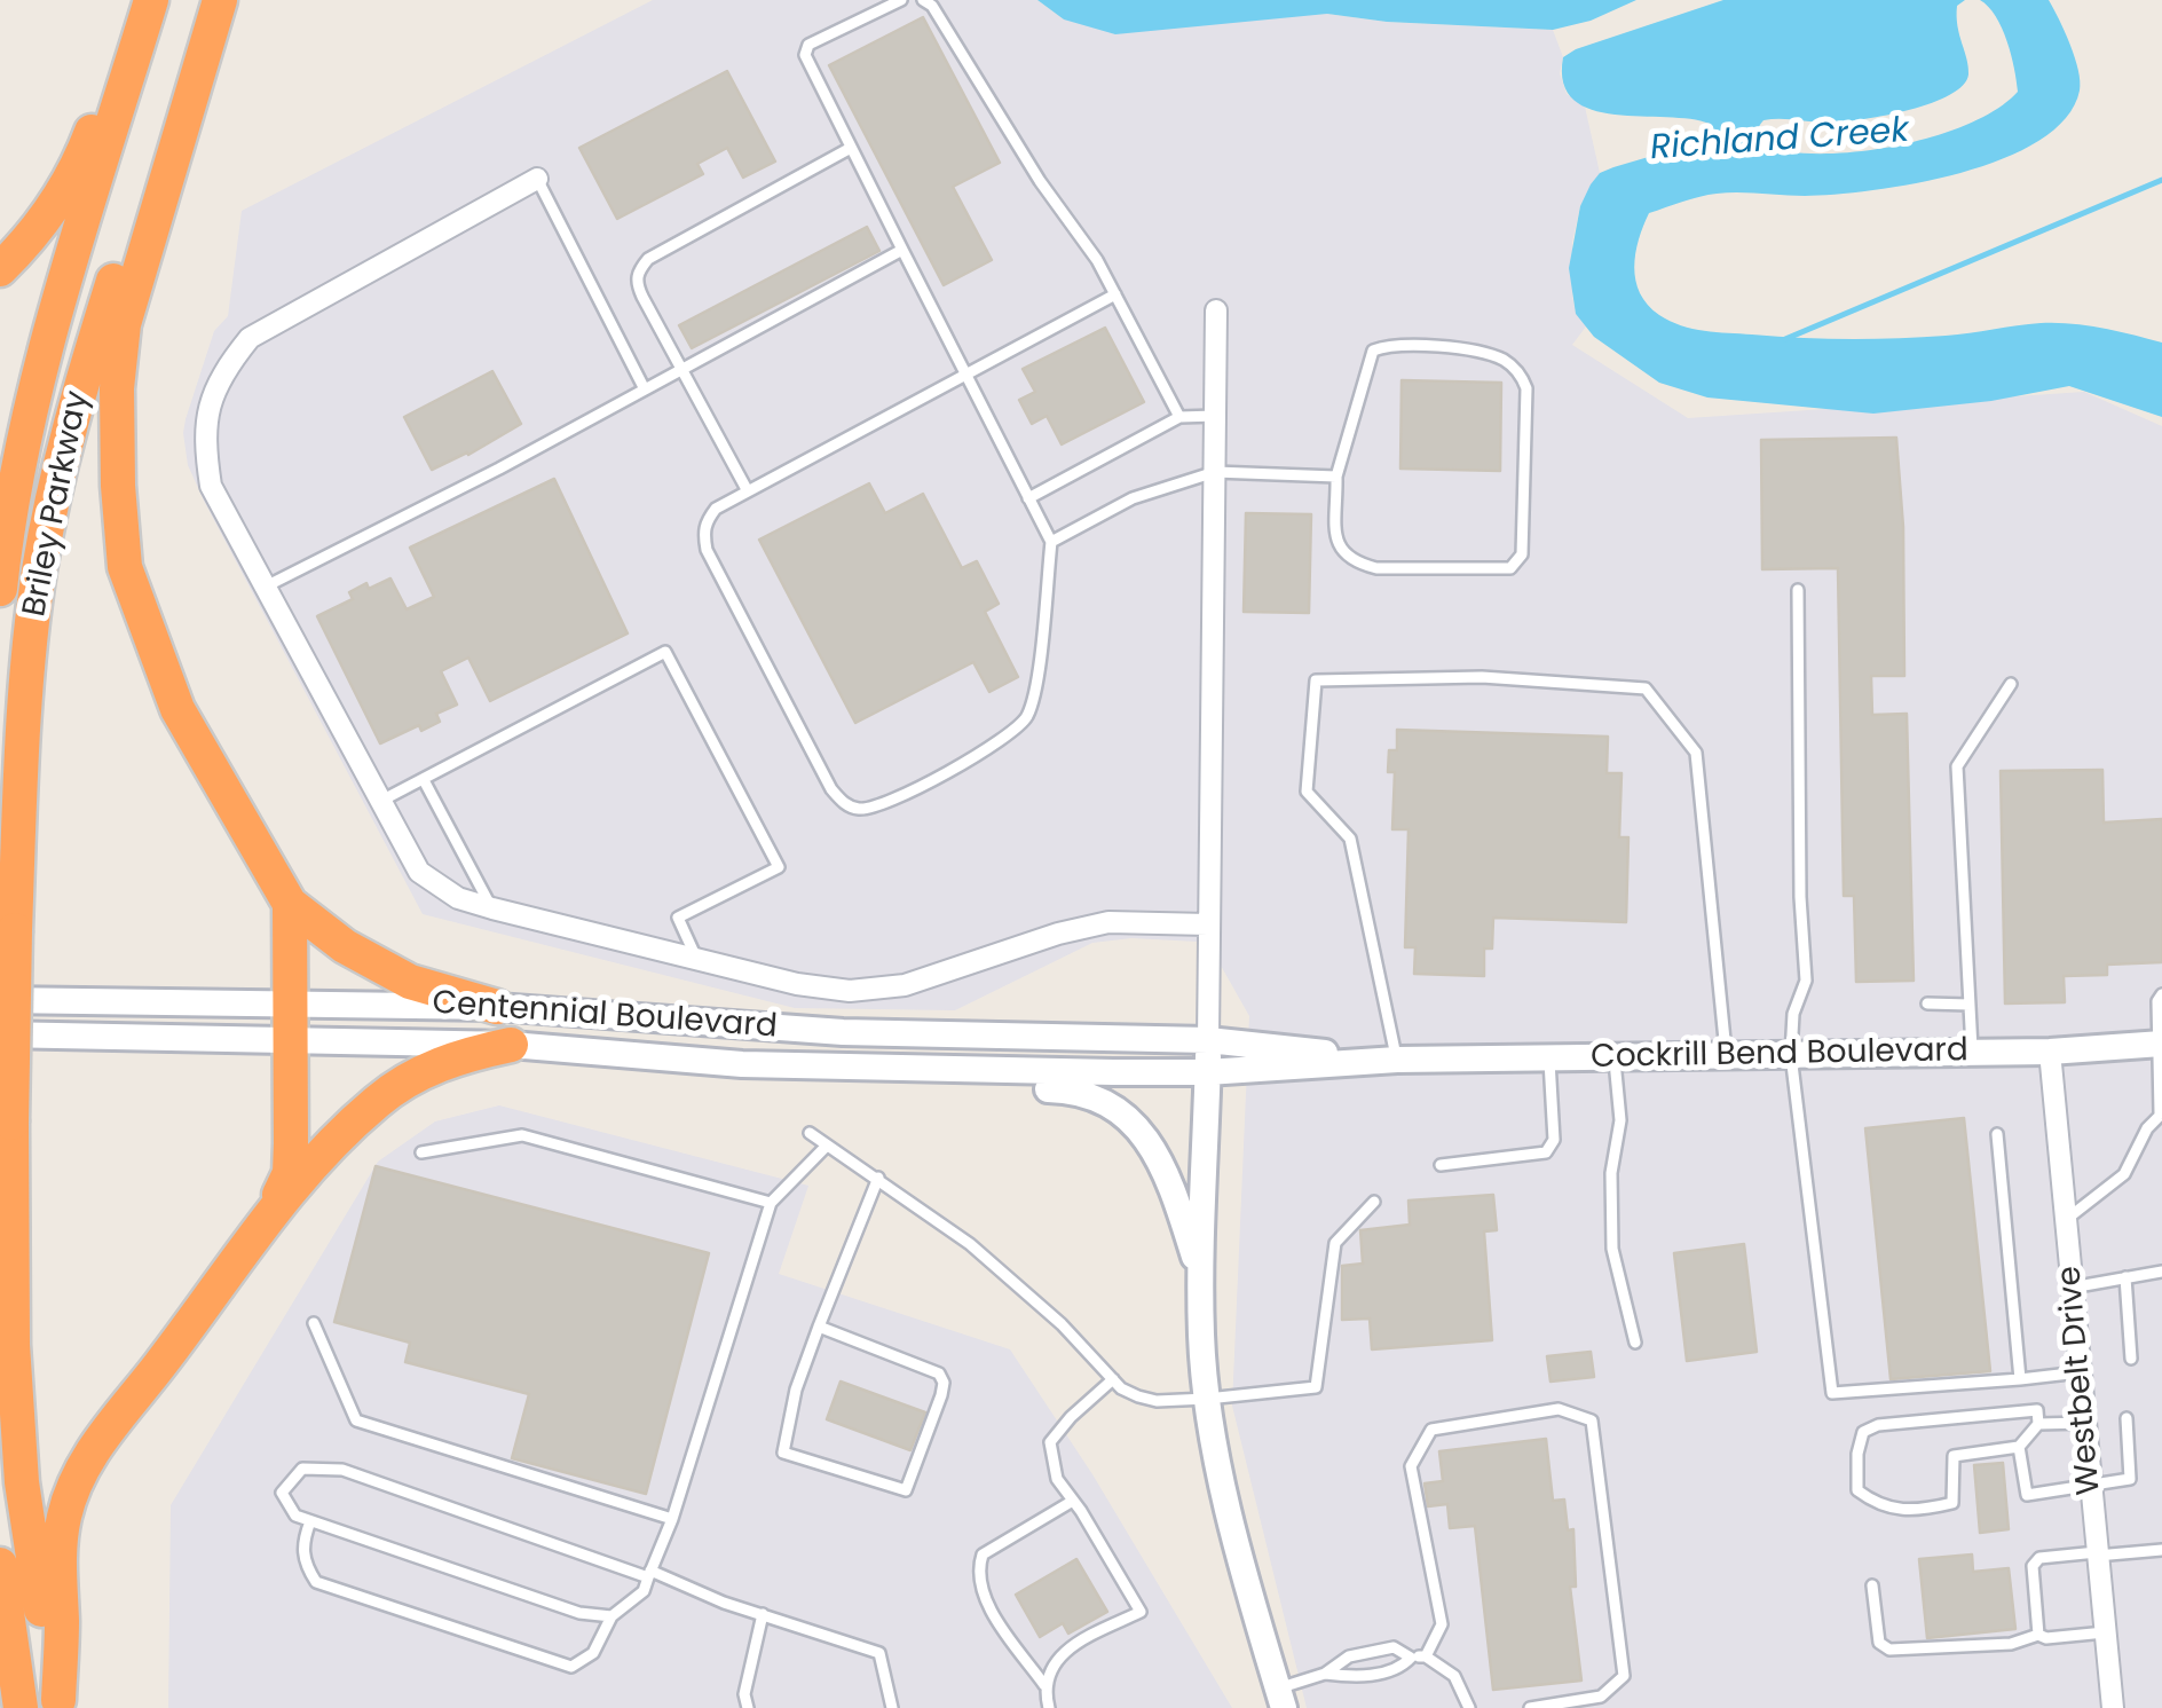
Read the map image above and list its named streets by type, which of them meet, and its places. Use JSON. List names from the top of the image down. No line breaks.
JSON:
{"streets":{"highway":["Briley Parkway"],"main road":["Centennial Boulevard","Cockrill Bend Boulevard"],"street":["Westbelt Drive"]},"crossings":[["Centennial Boulevard","Cockrill Bend Boulevard"],["Cockrill Bend Boulevard","Westbelt Drive"]],"water":["Richland Creek"]}
